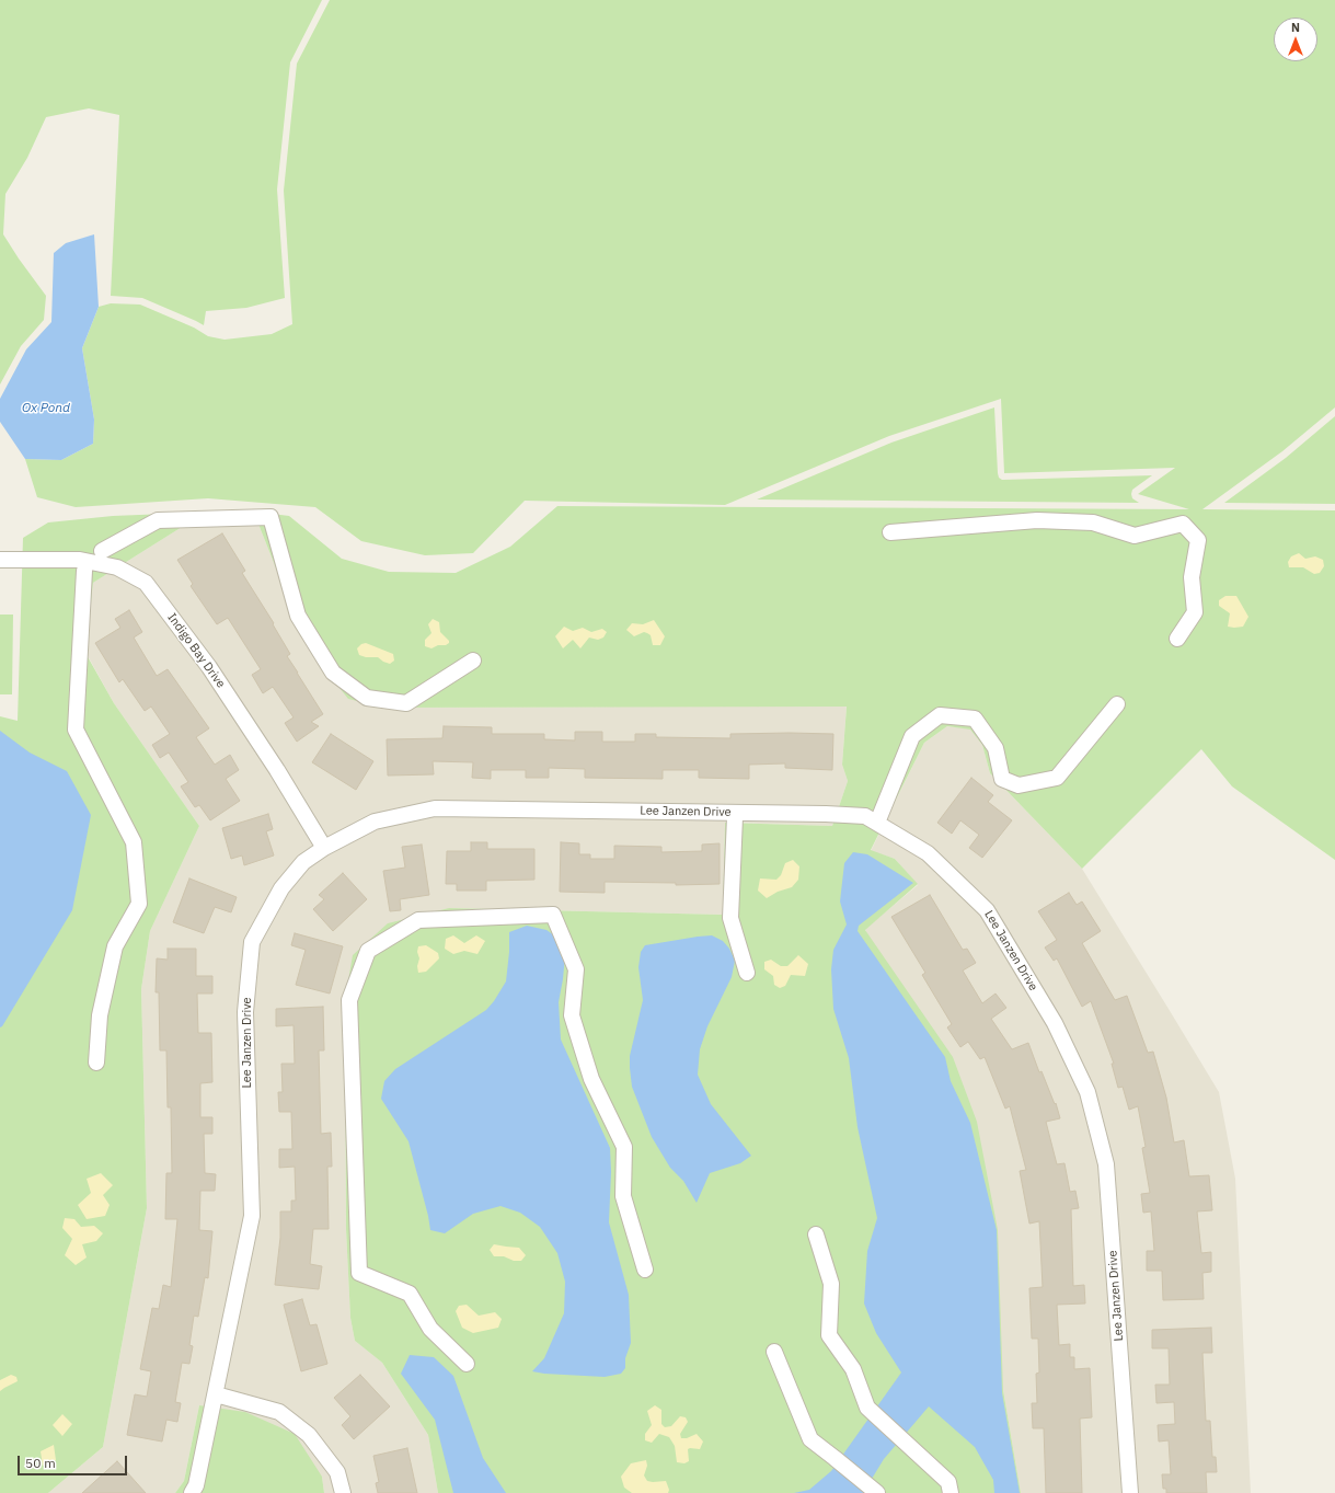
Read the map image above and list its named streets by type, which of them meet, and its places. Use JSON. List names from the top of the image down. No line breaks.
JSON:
{"streets":{"street":["Indigo Bay Drive","Lee Janzen Drive"]},"crossings":[["Indigo Bay Drive","Lee Janzen Drive"]],"water":["Ox Pond"],"scale_bar":"50 m","north":"top"}
